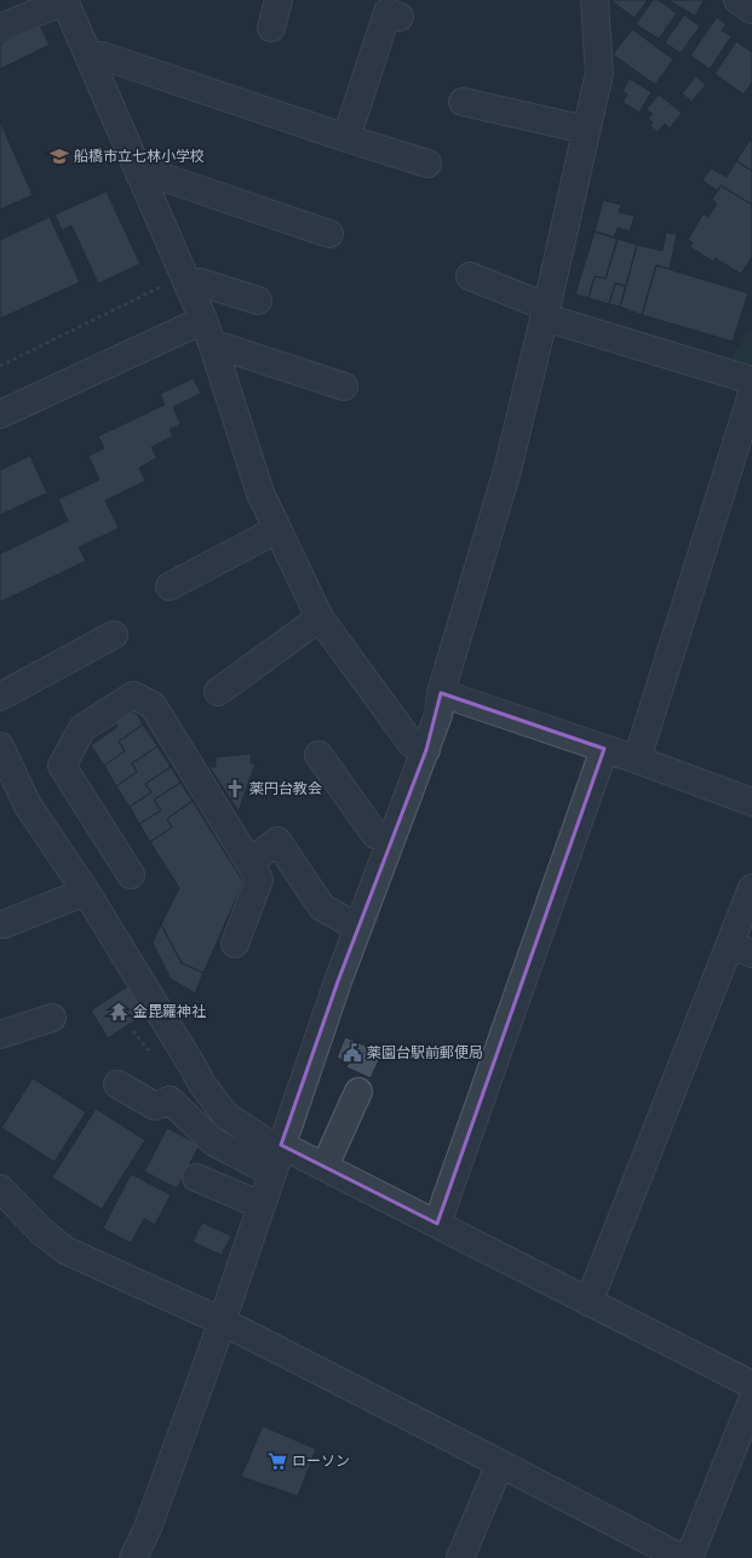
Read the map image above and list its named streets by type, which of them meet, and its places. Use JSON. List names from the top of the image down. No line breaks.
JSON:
{"places":{"school or university":["船橋市立七林小学校"],"church":["薬円台教会"],"temple":["金毘羅神社"],"public building":["薬園台駅前郵便局"],"supermarket":["ローソン"]}}
